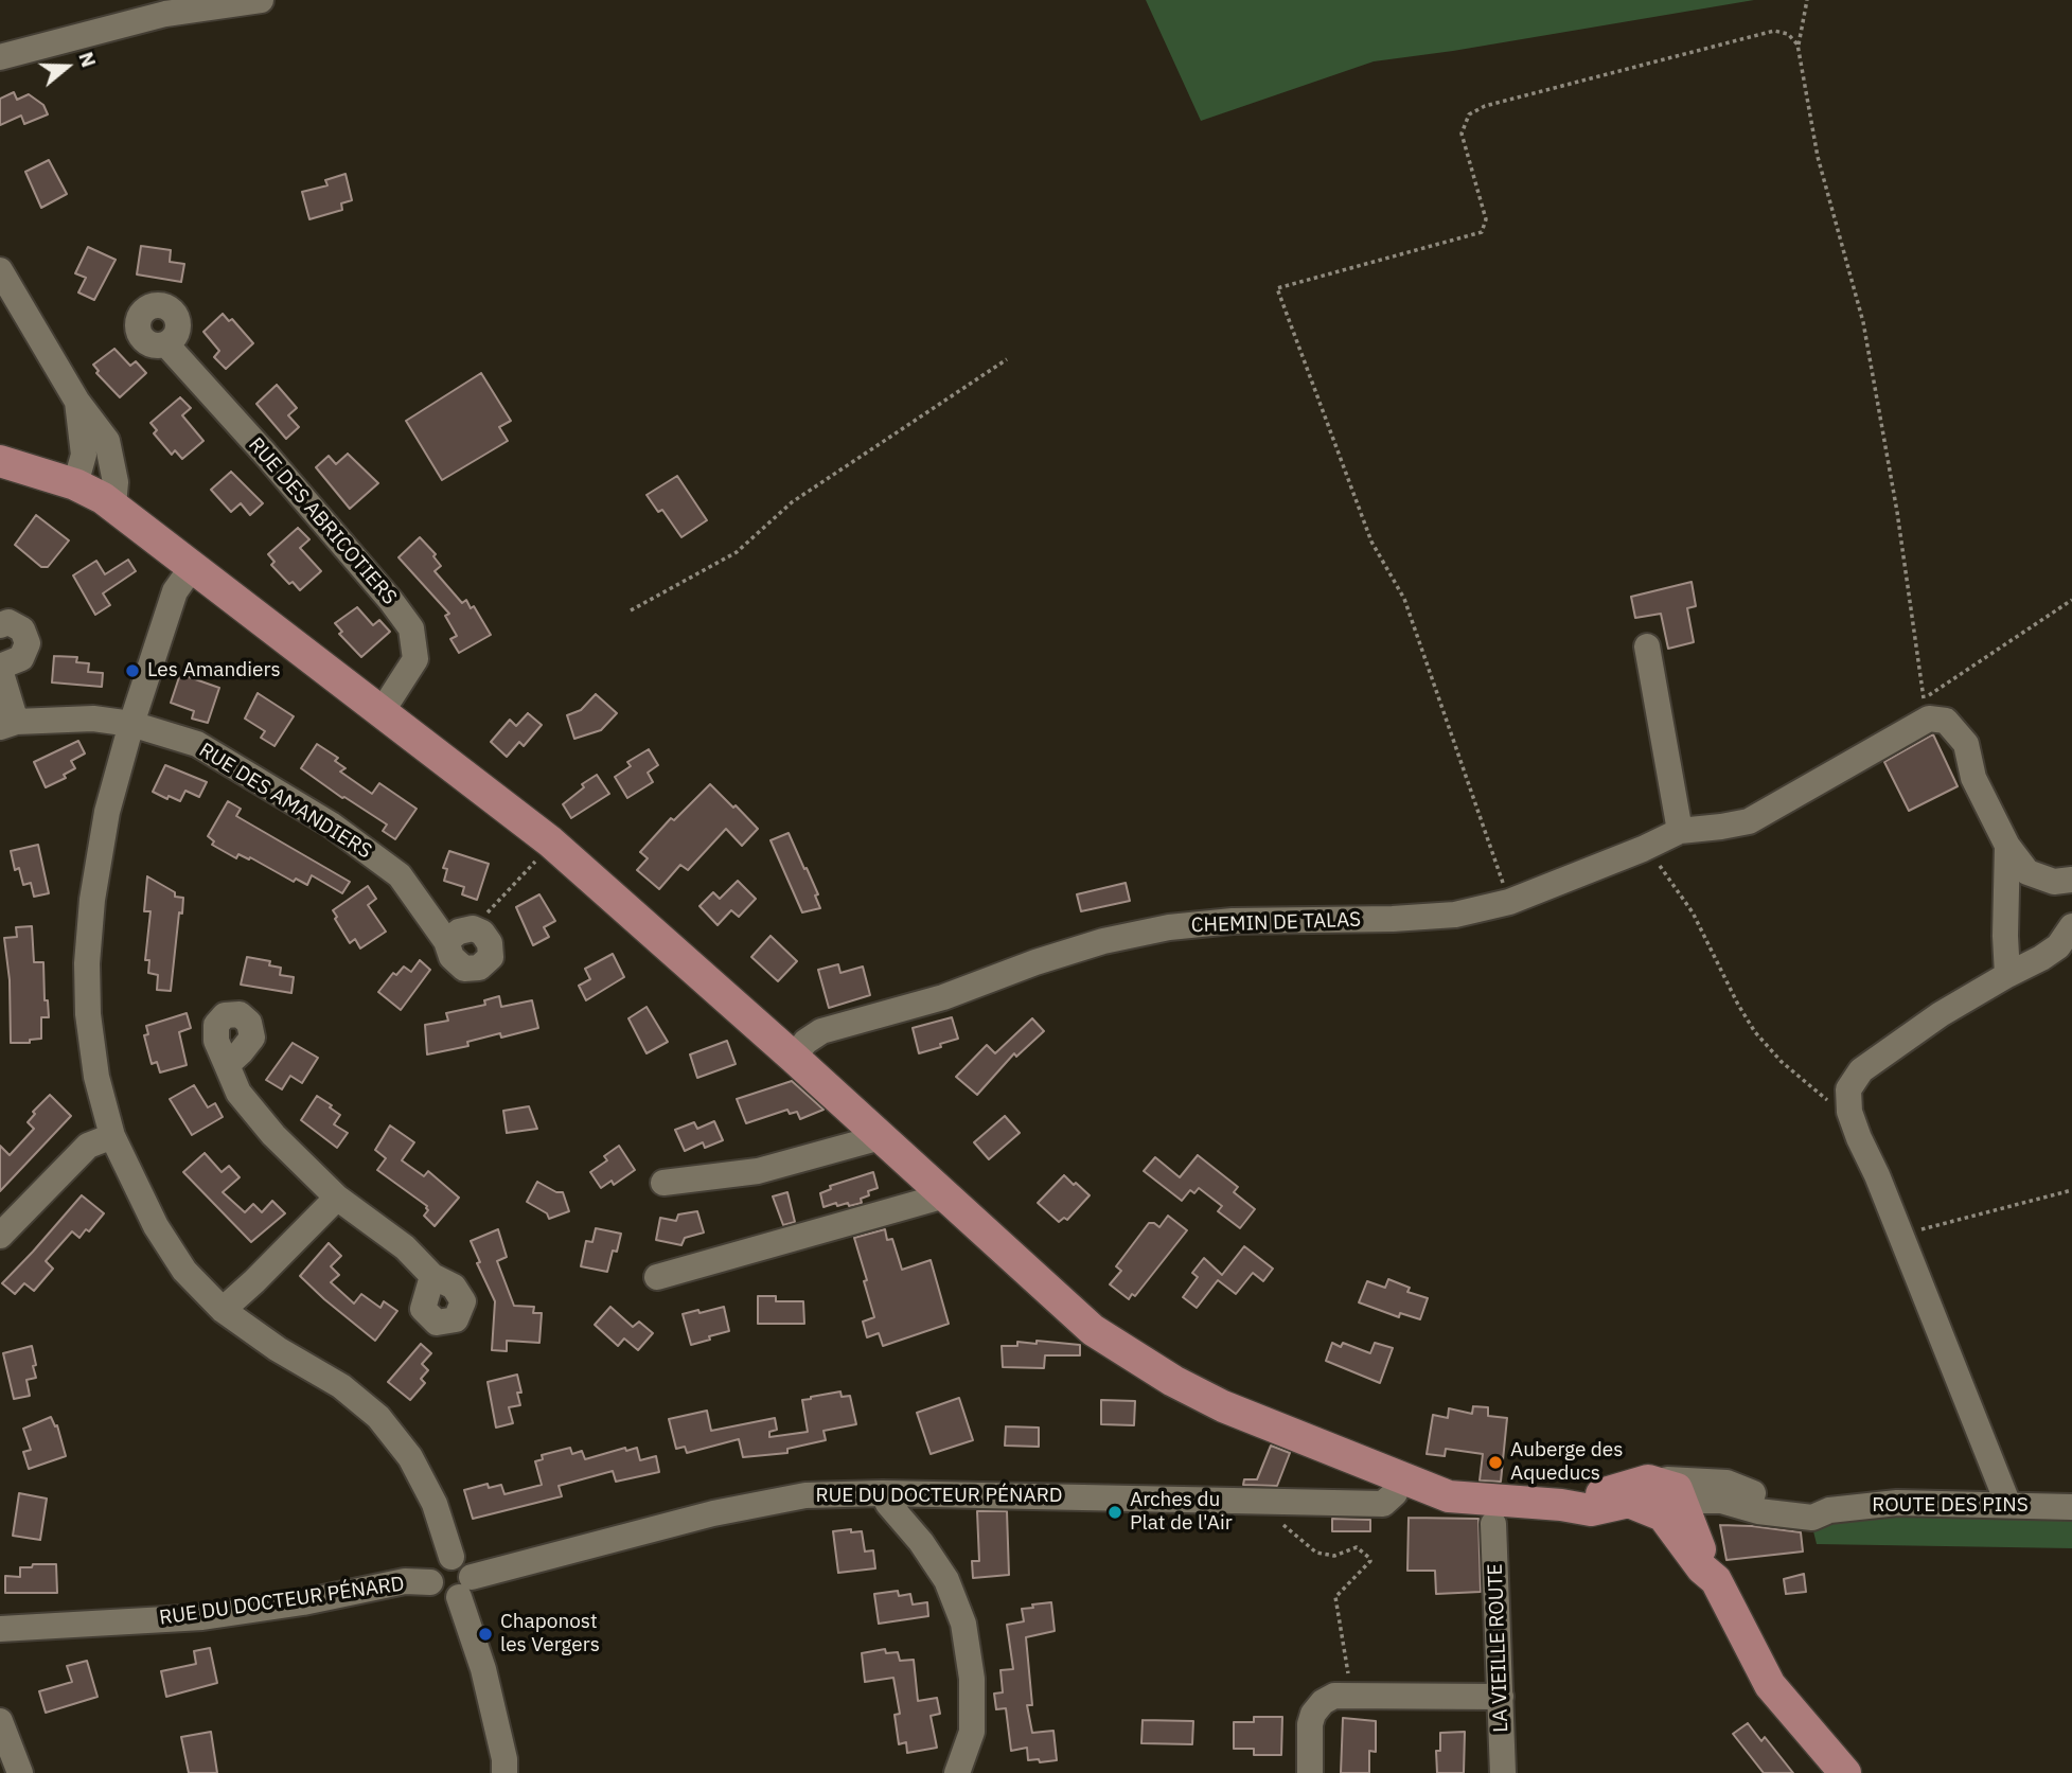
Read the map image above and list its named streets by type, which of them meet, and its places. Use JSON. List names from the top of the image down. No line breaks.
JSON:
{"streets":{"street":["RUE DES ABRICOTIERS","RUE DES AMANDIERS","CHEMIN DE TALAS","RUE DU DOCTEUR PÉNARD","ROUTE DES PINS","LA VIEILLE ROUTE"]},"places":["Les Amandiers","Auberge des Aqueducs","Arches du Plat de l'Air","Chaponost les Vergers"],"north":"right"}
